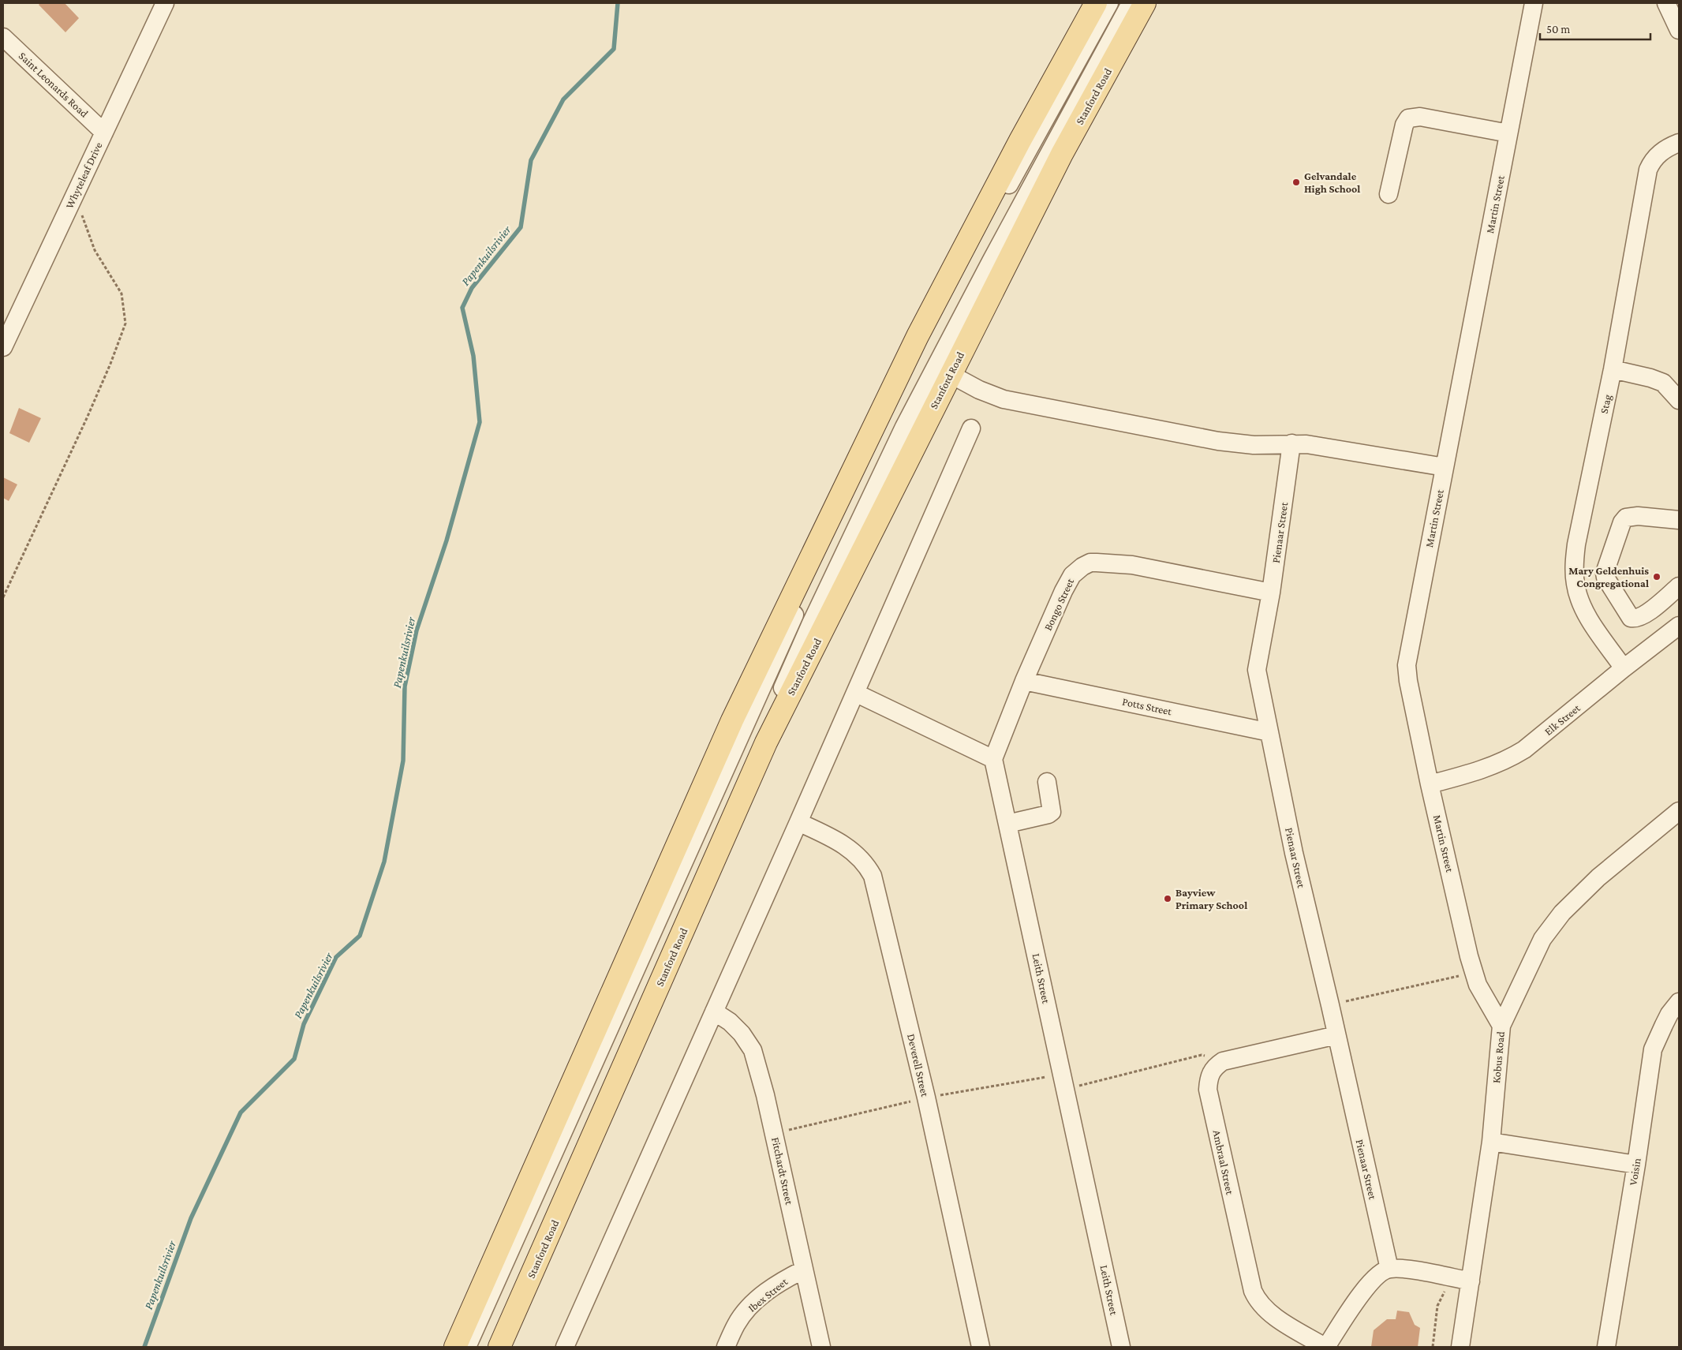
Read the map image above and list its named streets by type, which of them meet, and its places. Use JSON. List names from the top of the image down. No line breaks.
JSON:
{"streets":{"main road":["Stanford Road"],"street":["Saint Leonards Road","Whyteleaf Drive","Martin Street","Stag","Pienaar Street","Bongo Street","Potts Street","Elk Street","Leith Street","Kobus Road","Deverell Street","Ambraal Street","Fitchardt Street","Voisin","Ibex Street"]},"crossings":[["Saint Leonards Road","Whyteleaf Drive"],["Martin Street","Elk Street"],["Martin Street","Kobus Road"],["Stag","Elk Street"],["Pienaar Street","Bongo Street"],["Pienaar Street","Potts Street"],["Bongo Street","Potts Street"],["Bongo Street","Leith Street"],["Fitchardt Street","Ibex Street"]],"water":["Papenkuilsrivier"],"places":["Gelvandale High School","Mary Geldenhuis Congregational","Bayview Primary School"],"scale_bar":"50 m"}
